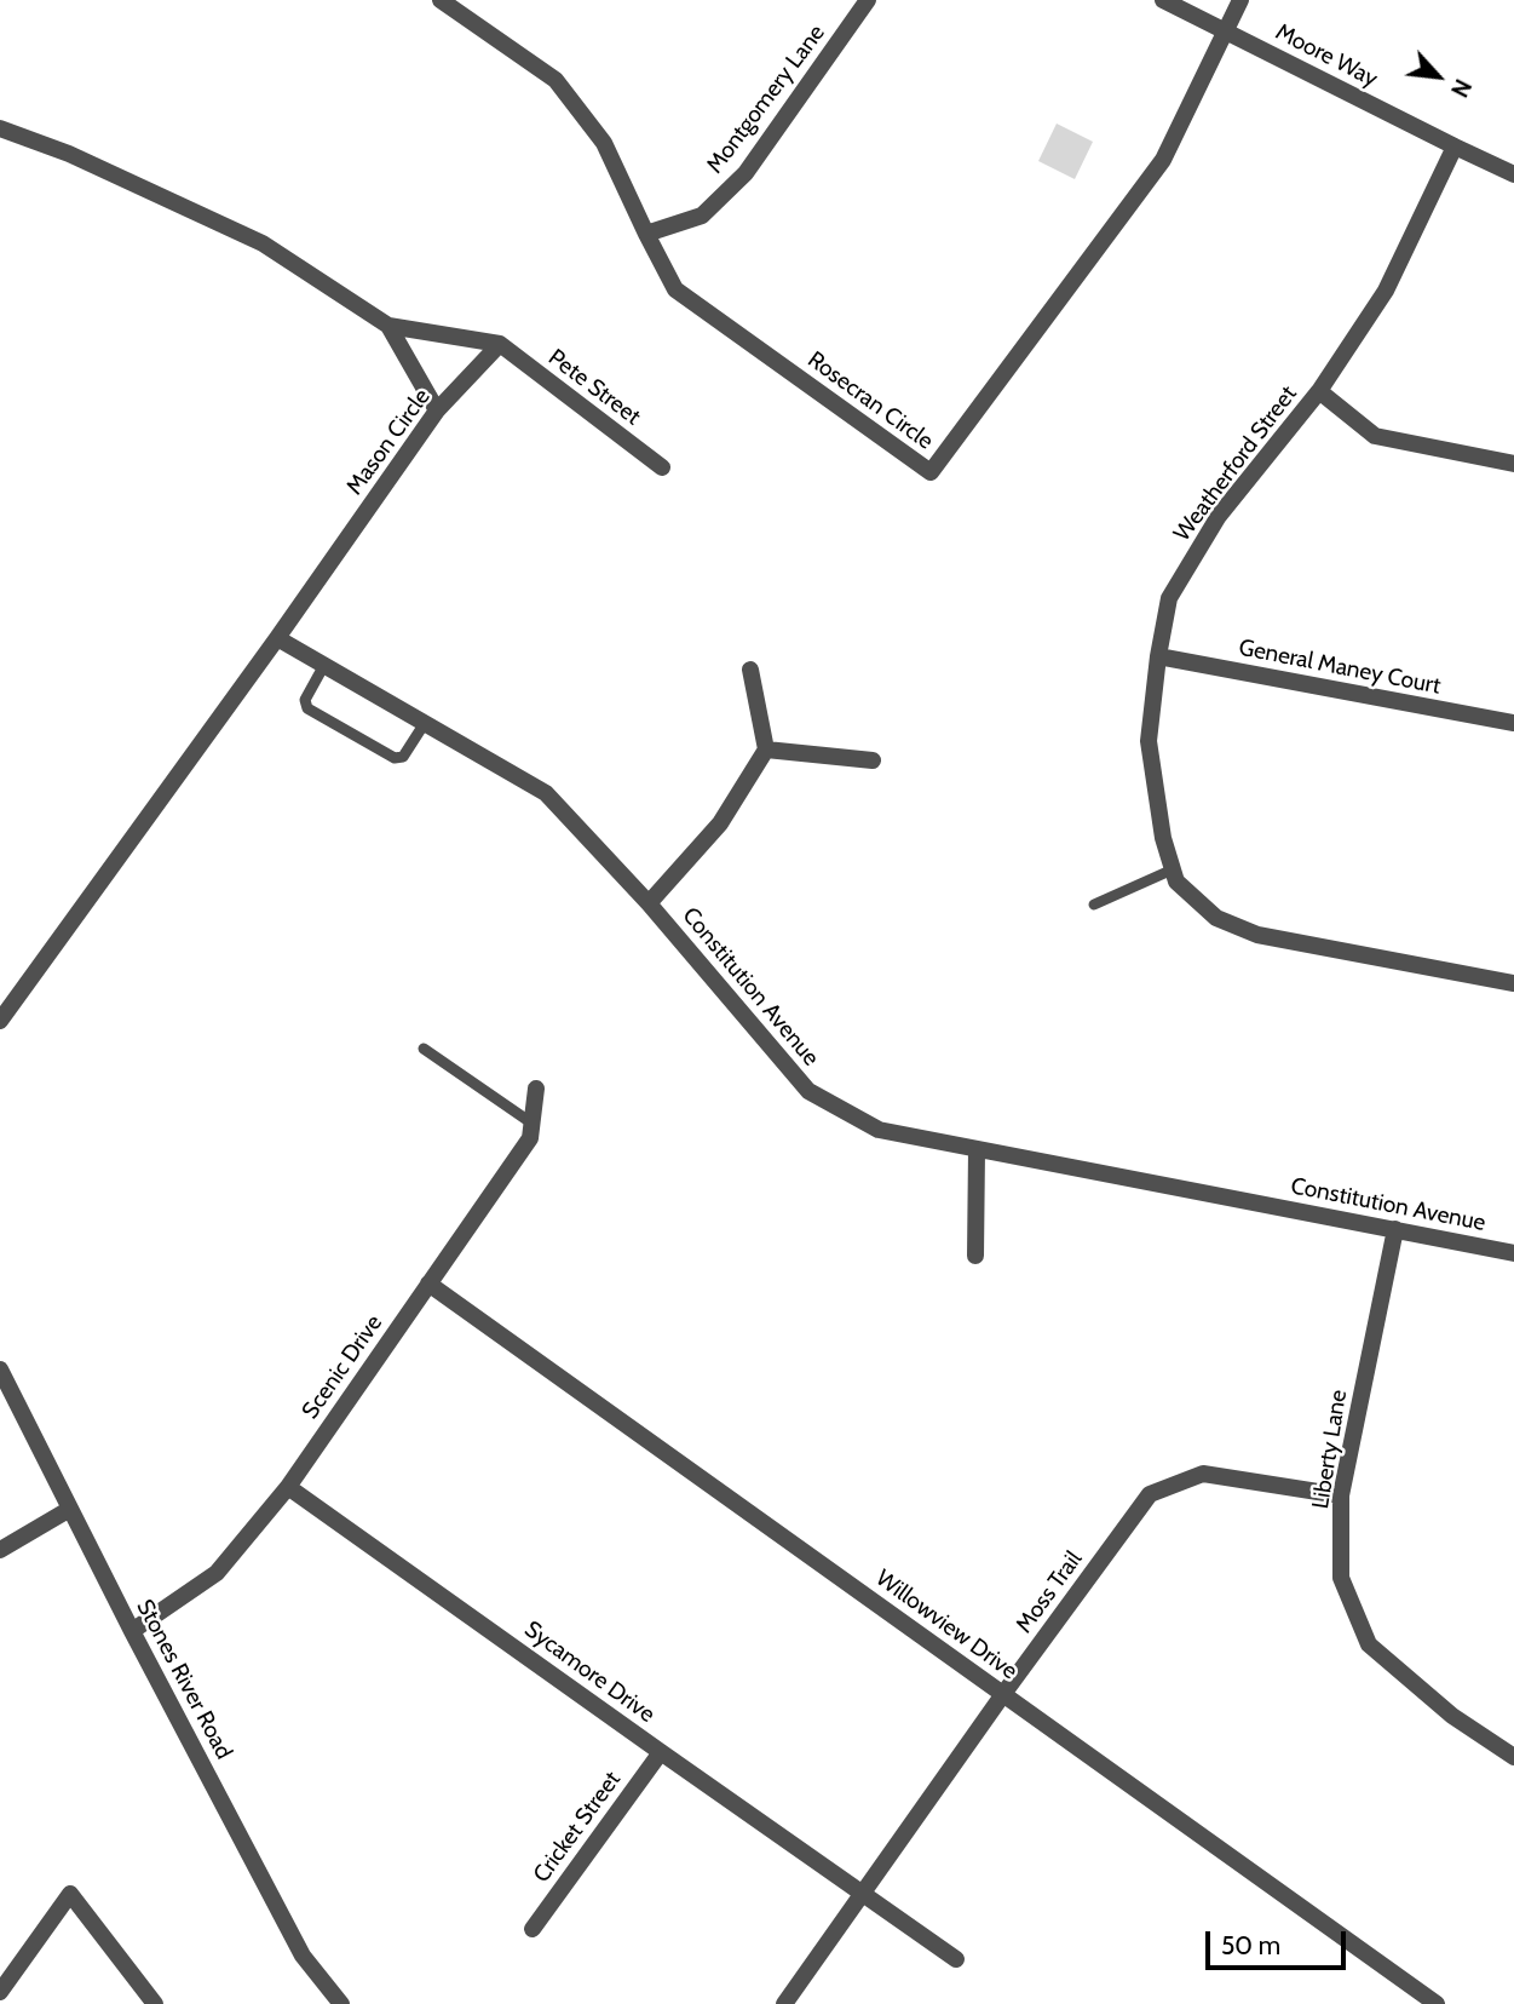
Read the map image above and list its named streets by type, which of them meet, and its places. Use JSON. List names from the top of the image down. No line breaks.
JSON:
{"streets":{"street":["Moore Way","Montgomery Lane","Pete Street","Rosecran Circle","Mason Circle","Weatherford Street","General Maney Court","Constitution Avenue","Scenic Drive","Liberty Lane","Moss Trail","Willowview Drive","Sycamore Drive","Stones River Road","Cricket Street"]},"crossings":[["Moore Way","Rosecran Circle"],["Moore Way","Weatherford Street"],["Montgomery Lane","Rosecran Circle"],["Pete Street","Mason Circle"],["Mason Circle","Constitution Avenue"],["Weatherford Street","General Maney Court"],["Constitution Avenue","Liberty Lane"],["Scenic Drive","Willowview Drive"],["Scenic Drive","Sycamore Drive"],["Scenic Drive","Stones River Road"],["Liberty Lane","Moss Trail"],["Moss Trail","Willowview Drive"],["Moss Trail","Sycamore Drive"],["Sycamore Drive","Cricket Street"]],"scale_bar":"50 m","north":"bottom right"}
